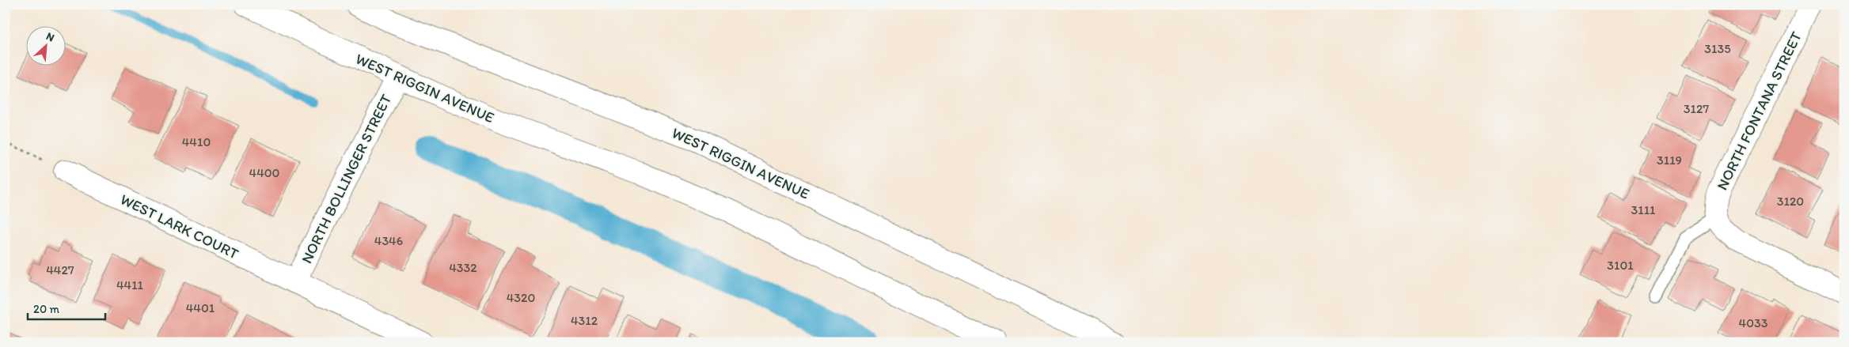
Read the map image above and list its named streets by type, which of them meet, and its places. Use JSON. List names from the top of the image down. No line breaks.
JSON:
{"streets":{"main road":["WEST RIGGIN AVENUE","NORTH FONTANA STREET","NORTH BOLLINGER STREET","WEST LARK COURT"]},"crossings":[["WEST RIGGIN AVENUE","NORTH BOLLINGER STREET"],["NORTH BOLLINGER STREET","WEST LARK COURT"]],"house_numbers":["3135","3127","4410","3119","4400","3120","3111","4346","3101","4332","4427","4411","4320","4401","4312","4033"],"scale_bar":"20 m","north":"top right"}
